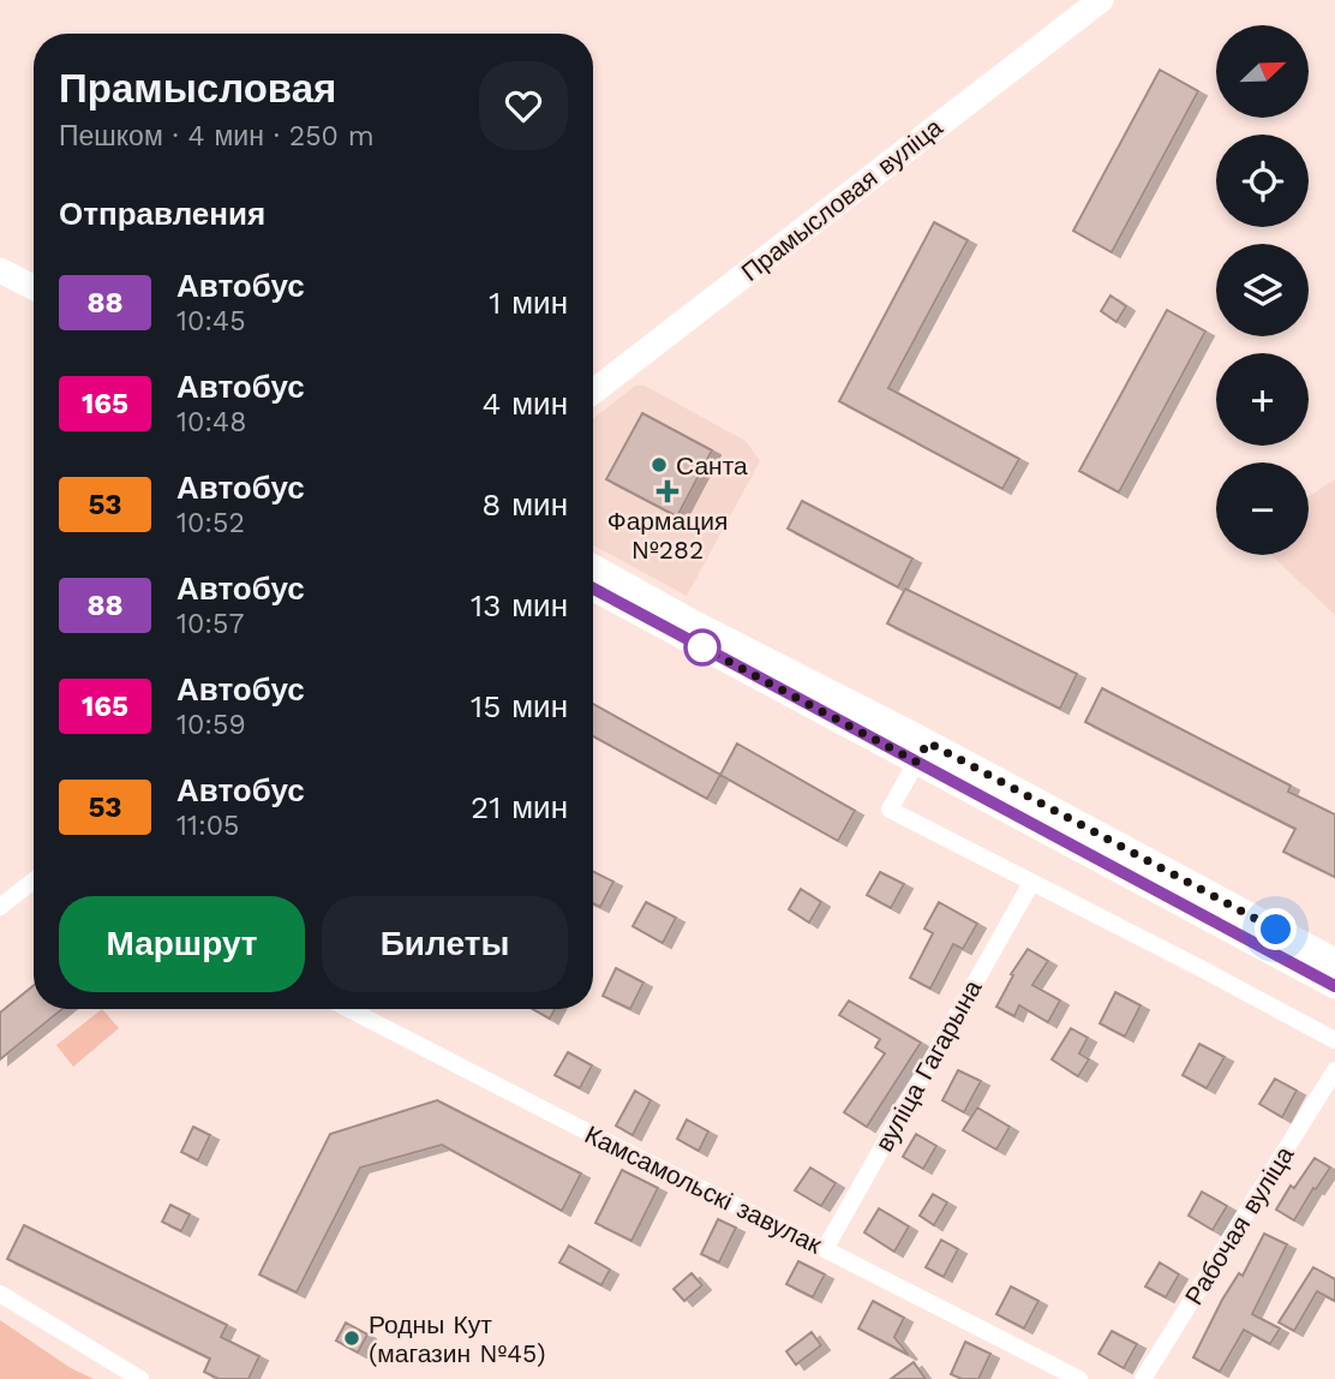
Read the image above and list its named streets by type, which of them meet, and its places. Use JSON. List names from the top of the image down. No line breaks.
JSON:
{"streets":{"main road":["Прамысловая вуліца"],"street":["вуліца Гагарына","Камсамольскі завулак","Рабочая вуліца"]},"crossings":[["вуліца Гагарына","Камсамольскі завулак"]],"places":{"other":["Санта","Родны Кут (магазин №45)"],"health":["Фармация №282"]},"lines":["bus line 88"],"north":"top right","page":{"map_buttons":["+","−"],"heading":[["Прамысловая","Пешком · 4 мин · 250 m"],"Отправления"],"list":[{"mark":"88","name":"Автобус","note":"10:45","value":"1 мин"},{"mark":"165","name":"Автобус","note":"10:48","value":"4 мин"},{"mark":"53","name":"Автобус","note":"10:52","value":"8 мин"},{"mark":"88","name":"Автобус","note":"10:57","value":"13 мин"},{"mark":"165","name":"Автобус","note":"10:59","value":"15 мин"},{"mark":"53","name":"Автобус","note":"11:05","value":"21 мин"}],"buttons":["Маршрут","Билеты"]}}
